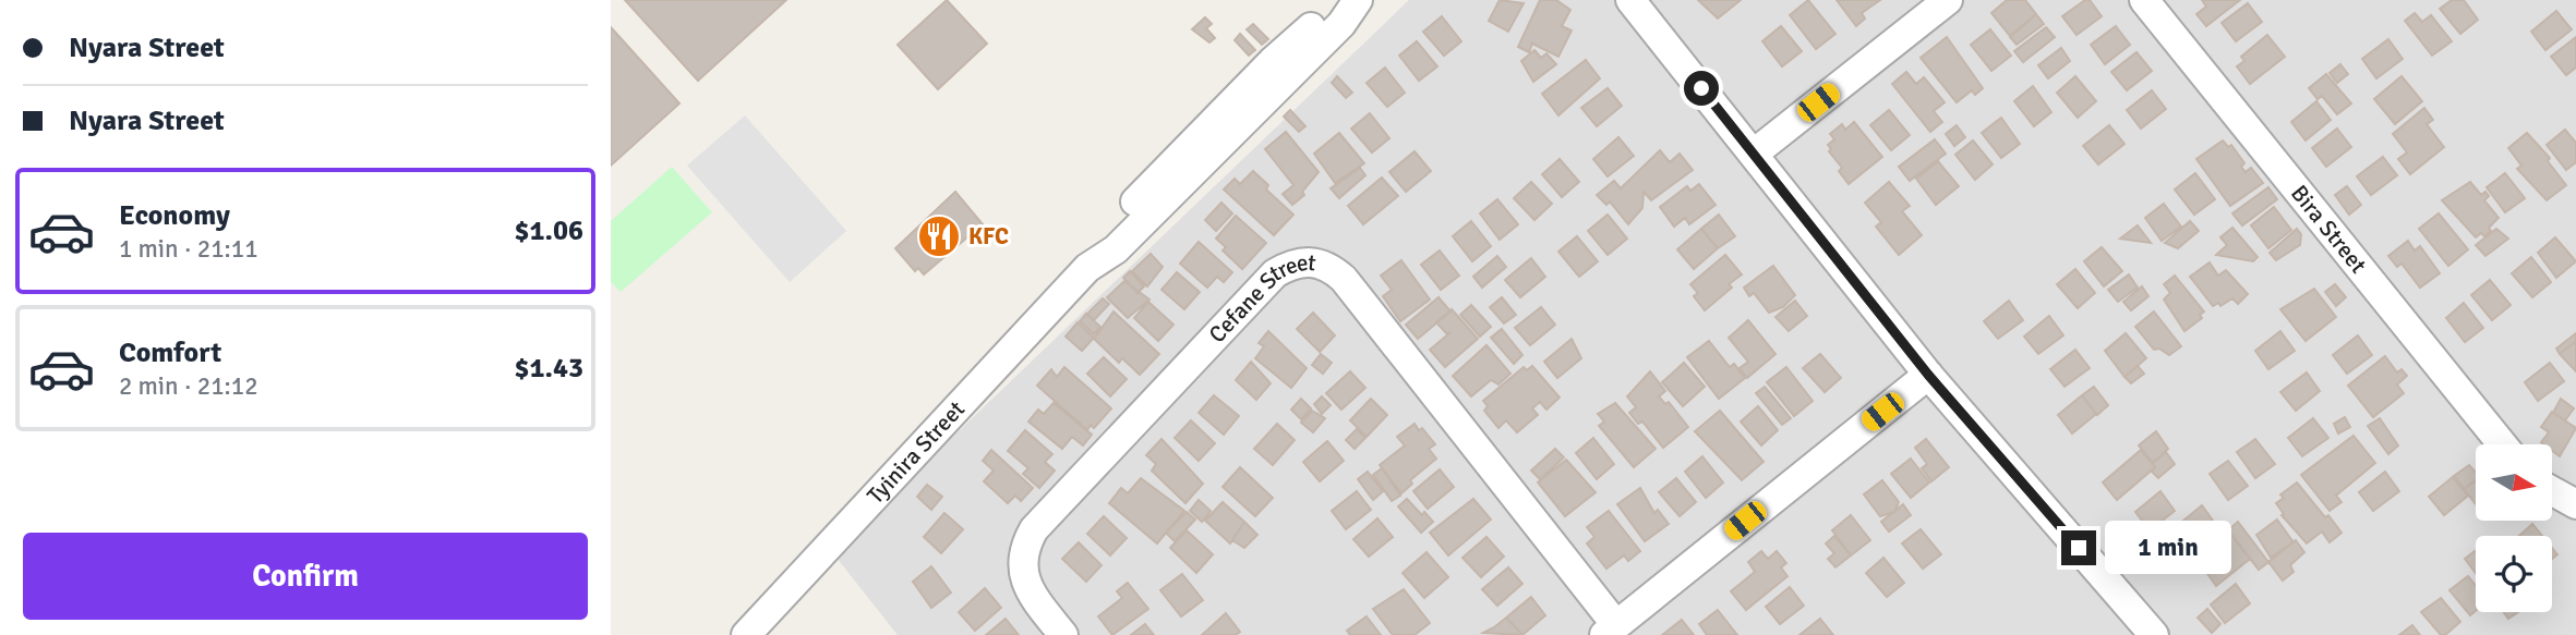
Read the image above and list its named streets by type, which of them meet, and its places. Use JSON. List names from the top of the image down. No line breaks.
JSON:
{"streets":{"street":["Bira Street","Cefane Street","Tyinira Street"]},"places":{"restaurant":["KFC"]},"north":"right","page":{"banner":["Nyara Street","Nyara Street"],"list":[{"name":"Economy","note":"1 min · 21:11","value":"$1.06"},{"name":"Comfort","note":"2 min · 21:12","value":"$1.43"}],"buttons":"Confirm","bubble":"1 min"}}
